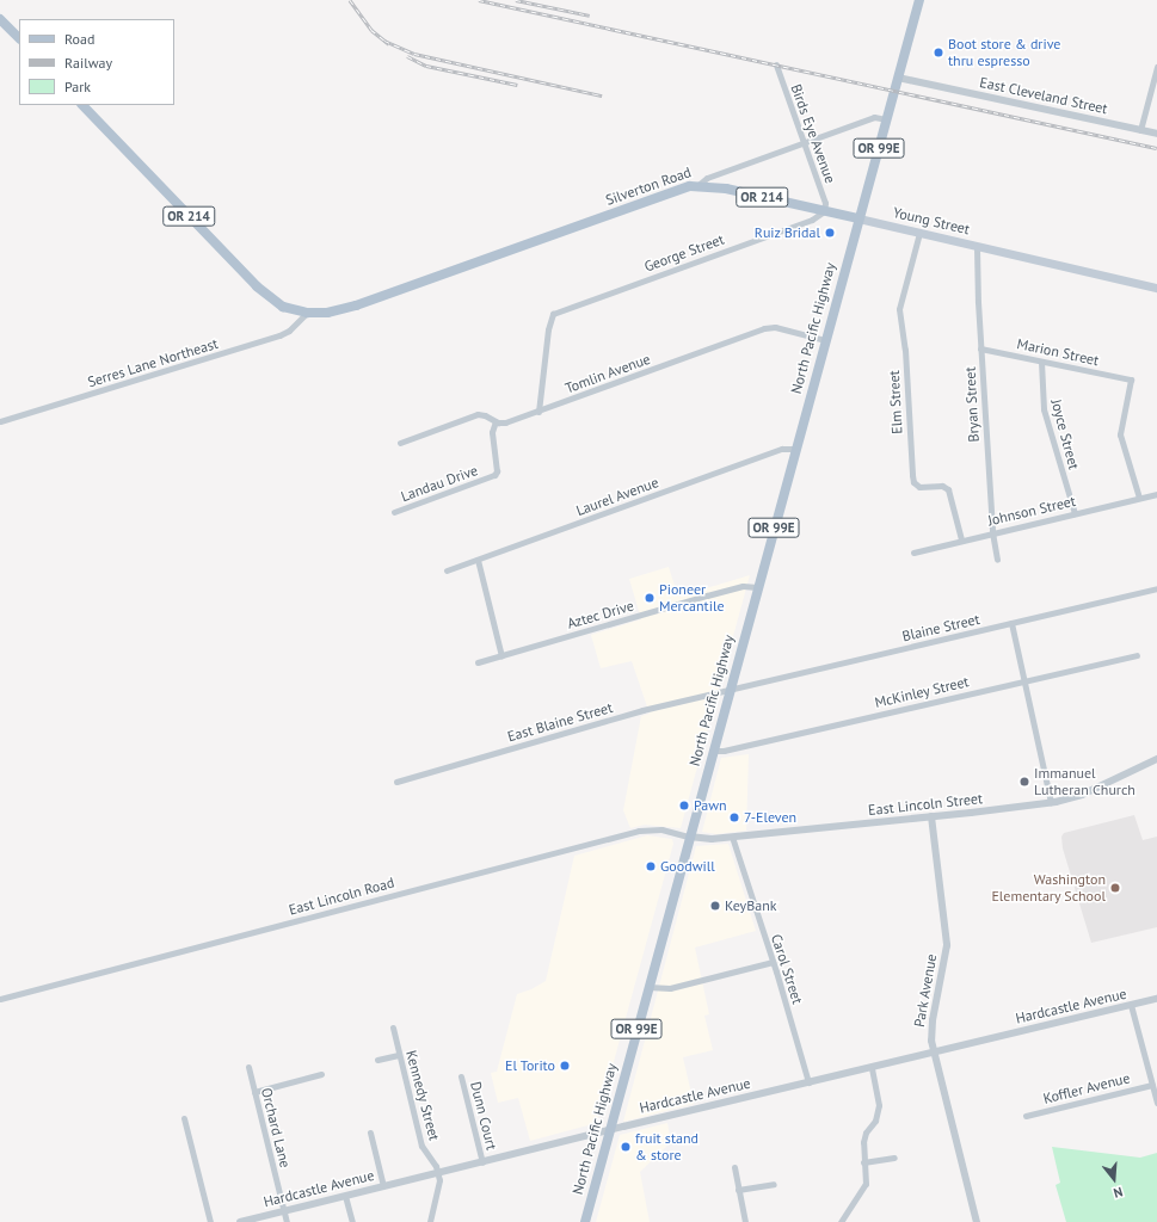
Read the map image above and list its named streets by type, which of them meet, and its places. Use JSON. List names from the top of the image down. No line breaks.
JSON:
{"streets":{"main road":["OR 99E","Silverton Road","OR 214","Young Street","North Pacific Highway"],"street":["East Cleveland Street","Birds Eye Avenue","George Street","Marion Street","Serres Lane Northeast","Tomlin Avenue","Elm Street","Bryan Street","Joyce Street","Landau Drive","Laurel Avenue","Johnson Street","Aztec Drive","Blaine Street","McKinley Street","East Blaine Street","East Lincoln Street","East Lincoln Road","Carol Street","Park Avenue","Hardcastle Avenue","Koffler Avenue","Kennedy Street","Dunn Court","Orchard Lane"]},"crossings":[["East Cleveland Street","OR 99E"],["East Cleveland Street","North Pacific Highway"],["Birds Eye Avenue","Silverton Road"],["Birds Eye Avenue","Young Street"],["Birds Eye Avenue","George Street"],["OR 99E","North Pacific Highway"],["Silverton Road","OR 214"],["Silverton Road","Young Street"],["Silverton Road","North Pacific Highway"],["Silverton Road","Serres Lane Northeast"],["OR 214","Serres Lane Northeast"],["Young Street","George Street"],["Young Street","North Pacific Highway"],["Young Street","Elm Street"],["Young Street","Bryan Street"],["George Street","Tomlin Avenue"],["North Pacific Highway","Tomlin Avenue"],["North Pacific Highway","Laurel Avenue"],["North Pacific Highway","Aztec Drive"],["North Pacific Highway","Blaine Street"],["North Pacific Highway","McKinley Street"],["North Pacific Highway","East Blaine Street"],["North Pacific Highway","East Lincoln Street"],["North Pacific Highway","East Lincoln Road"],["North Pacific Highway","Hardcastle Avenue"],["Marion Street","Bryan Street"],["Marion Street","Joyce Street"],["Marion Street","Johnson Street"],["Tomlin Avenue","Landau Drive"],["Elm Street","Johnson Street"],["Bryan Street","Johnson Street"],["Joyce Street","Johnson Street"],["Blaine Street","East Blaine Street"],["East Lincoln Street","East Lincoln Road"],["East Lincoln Street","Carol Street"],["East Lincoln Street","Park Avenue"],["Carol Street","Hardcastle Avenue"],["Park Avenue","Hardcastle Avenue"],["Hardcastle Avenue","Kennedy Street"],["Hardcastle Avenue","Dunn Court"],["Hardcastle Avenue","Orchard Lane"]],"places":["Boot store & drive thru espresso","Ruiz Bridal","Pioneer Mercantile","Immanuel Lutheran Church","Pawn","7-Eleven","Goodwill","Washington Elementary School","KeyBank","El Torito","fruit stand & store"],"legend":["Road","Railway","Park"],"north":"bottom"}
